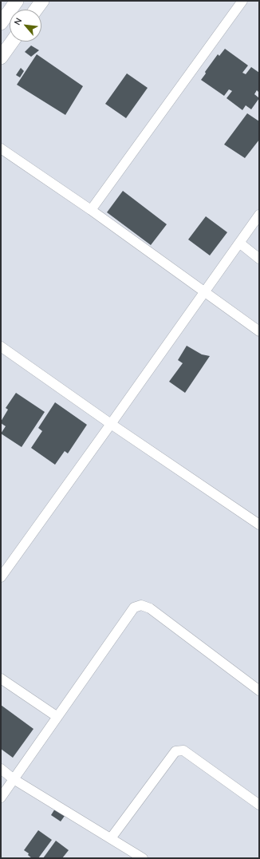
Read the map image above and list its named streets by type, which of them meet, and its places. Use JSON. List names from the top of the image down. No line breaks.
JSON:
{"north":"top left"}
